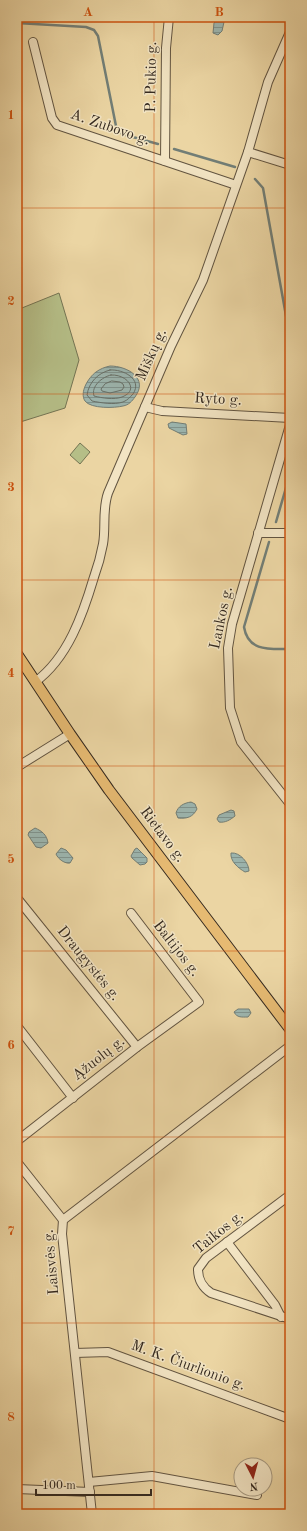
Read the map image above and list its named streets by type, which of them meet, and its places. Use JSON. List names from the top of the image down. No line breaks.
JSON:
{"streets":{"main road":["Rietavo g."],"street":["P. Pukio g.","A. Zubovo g.","Miškų g.","Ryto g.","Lankos g.","Baltijos g.","Draugystės g.","Ąžuolų g.","Taikos g.","Laisvės g.","M. K. Čiurlionio g."]},"crossings":[["P. Pukio g.","A. Zubovo g."],["A. Zubovo g.","Miškų g."],["Miškų g.","Ryto g."],["Miškų g.","Rietavo g."],["Baltijos g.","Ąžuolų g."],["Draugystės g.","Ąžuolų g."],["Laisvės g.","M. K. Čiurlionio g."]],"scale_bar":"100 m","north":"bottom","grid":{"columns":["A","B"],"rows":["1","2","3","4","5","6","7","8"]}}
